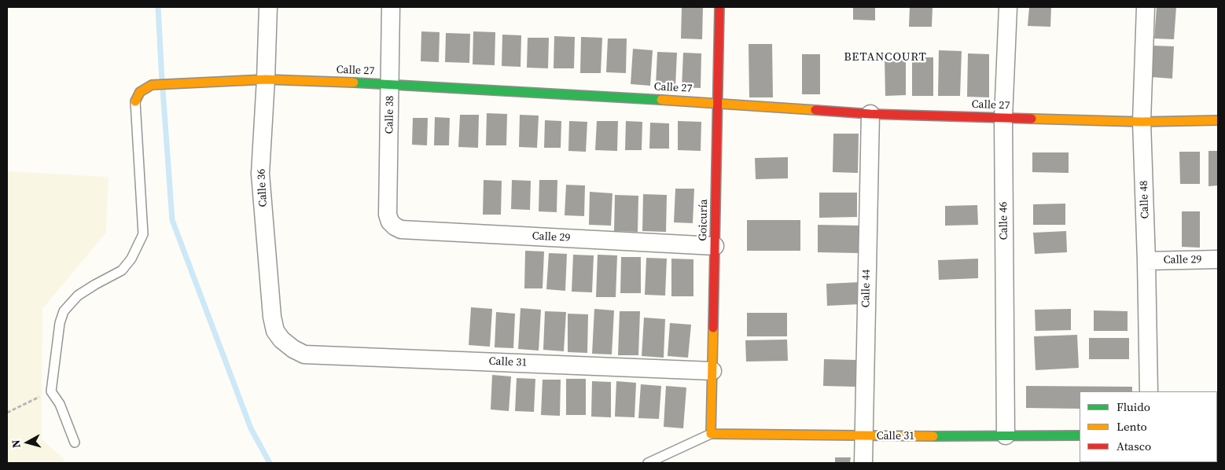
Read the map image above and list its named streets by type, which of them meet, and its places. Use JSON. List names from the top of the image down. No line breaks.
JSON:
{"streets":{"street":["Calle 27","Calle 38","Calle 36","Calle 48","Goicuría","Calle 46","Calle 29","Calle 44","Calle 31"]},"crossings":[["Calle 27","Calle 38"],["Calle 27","Calle 36"],["Calle 27","Calle 48"],["Calle 27","Goicuría"],["Calle 27","Calle 46"],["Calle 27","Calle 44"],["Calle 38","Calle 29"],["Calle 36","Calle 31"],["Calle 48","Calle 29"],["Goicuría","Calle 29"],["Goicuría","Calle 31"],["Calle 46","Calle 31"],["Calle 44","Calle 31"]],"districts":["BETANCOURT"],"legend":["Fluido","Lento","Atasco"],"north":"left"}
